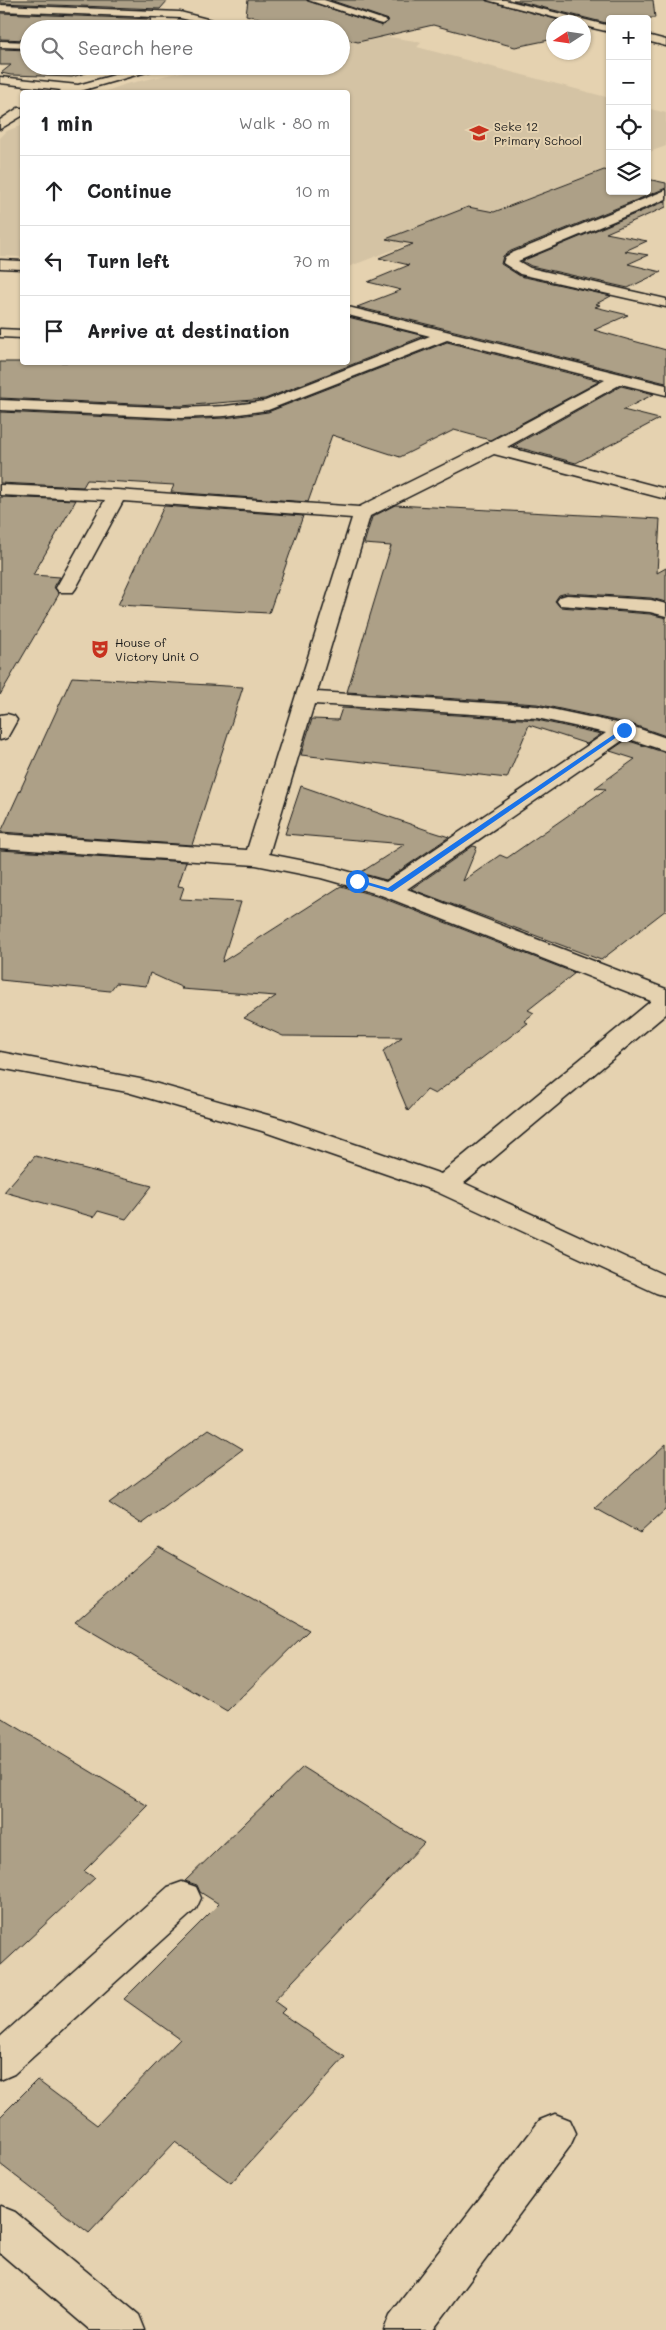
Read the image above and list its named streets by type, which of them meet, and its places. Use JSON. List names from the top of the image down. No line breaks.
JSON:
{"places":{"school or university":["Seke 12 Primary School"],"theatre":["House of Victory Unit O"]},"north":"left","page":{"map_buttons":["+","−"],"search":"Search here","heading":["1 min","Walk · 80 m"],"list":[["Continue","10 m"],["Turn left","70 m"],"Arrive at destination"]}}
